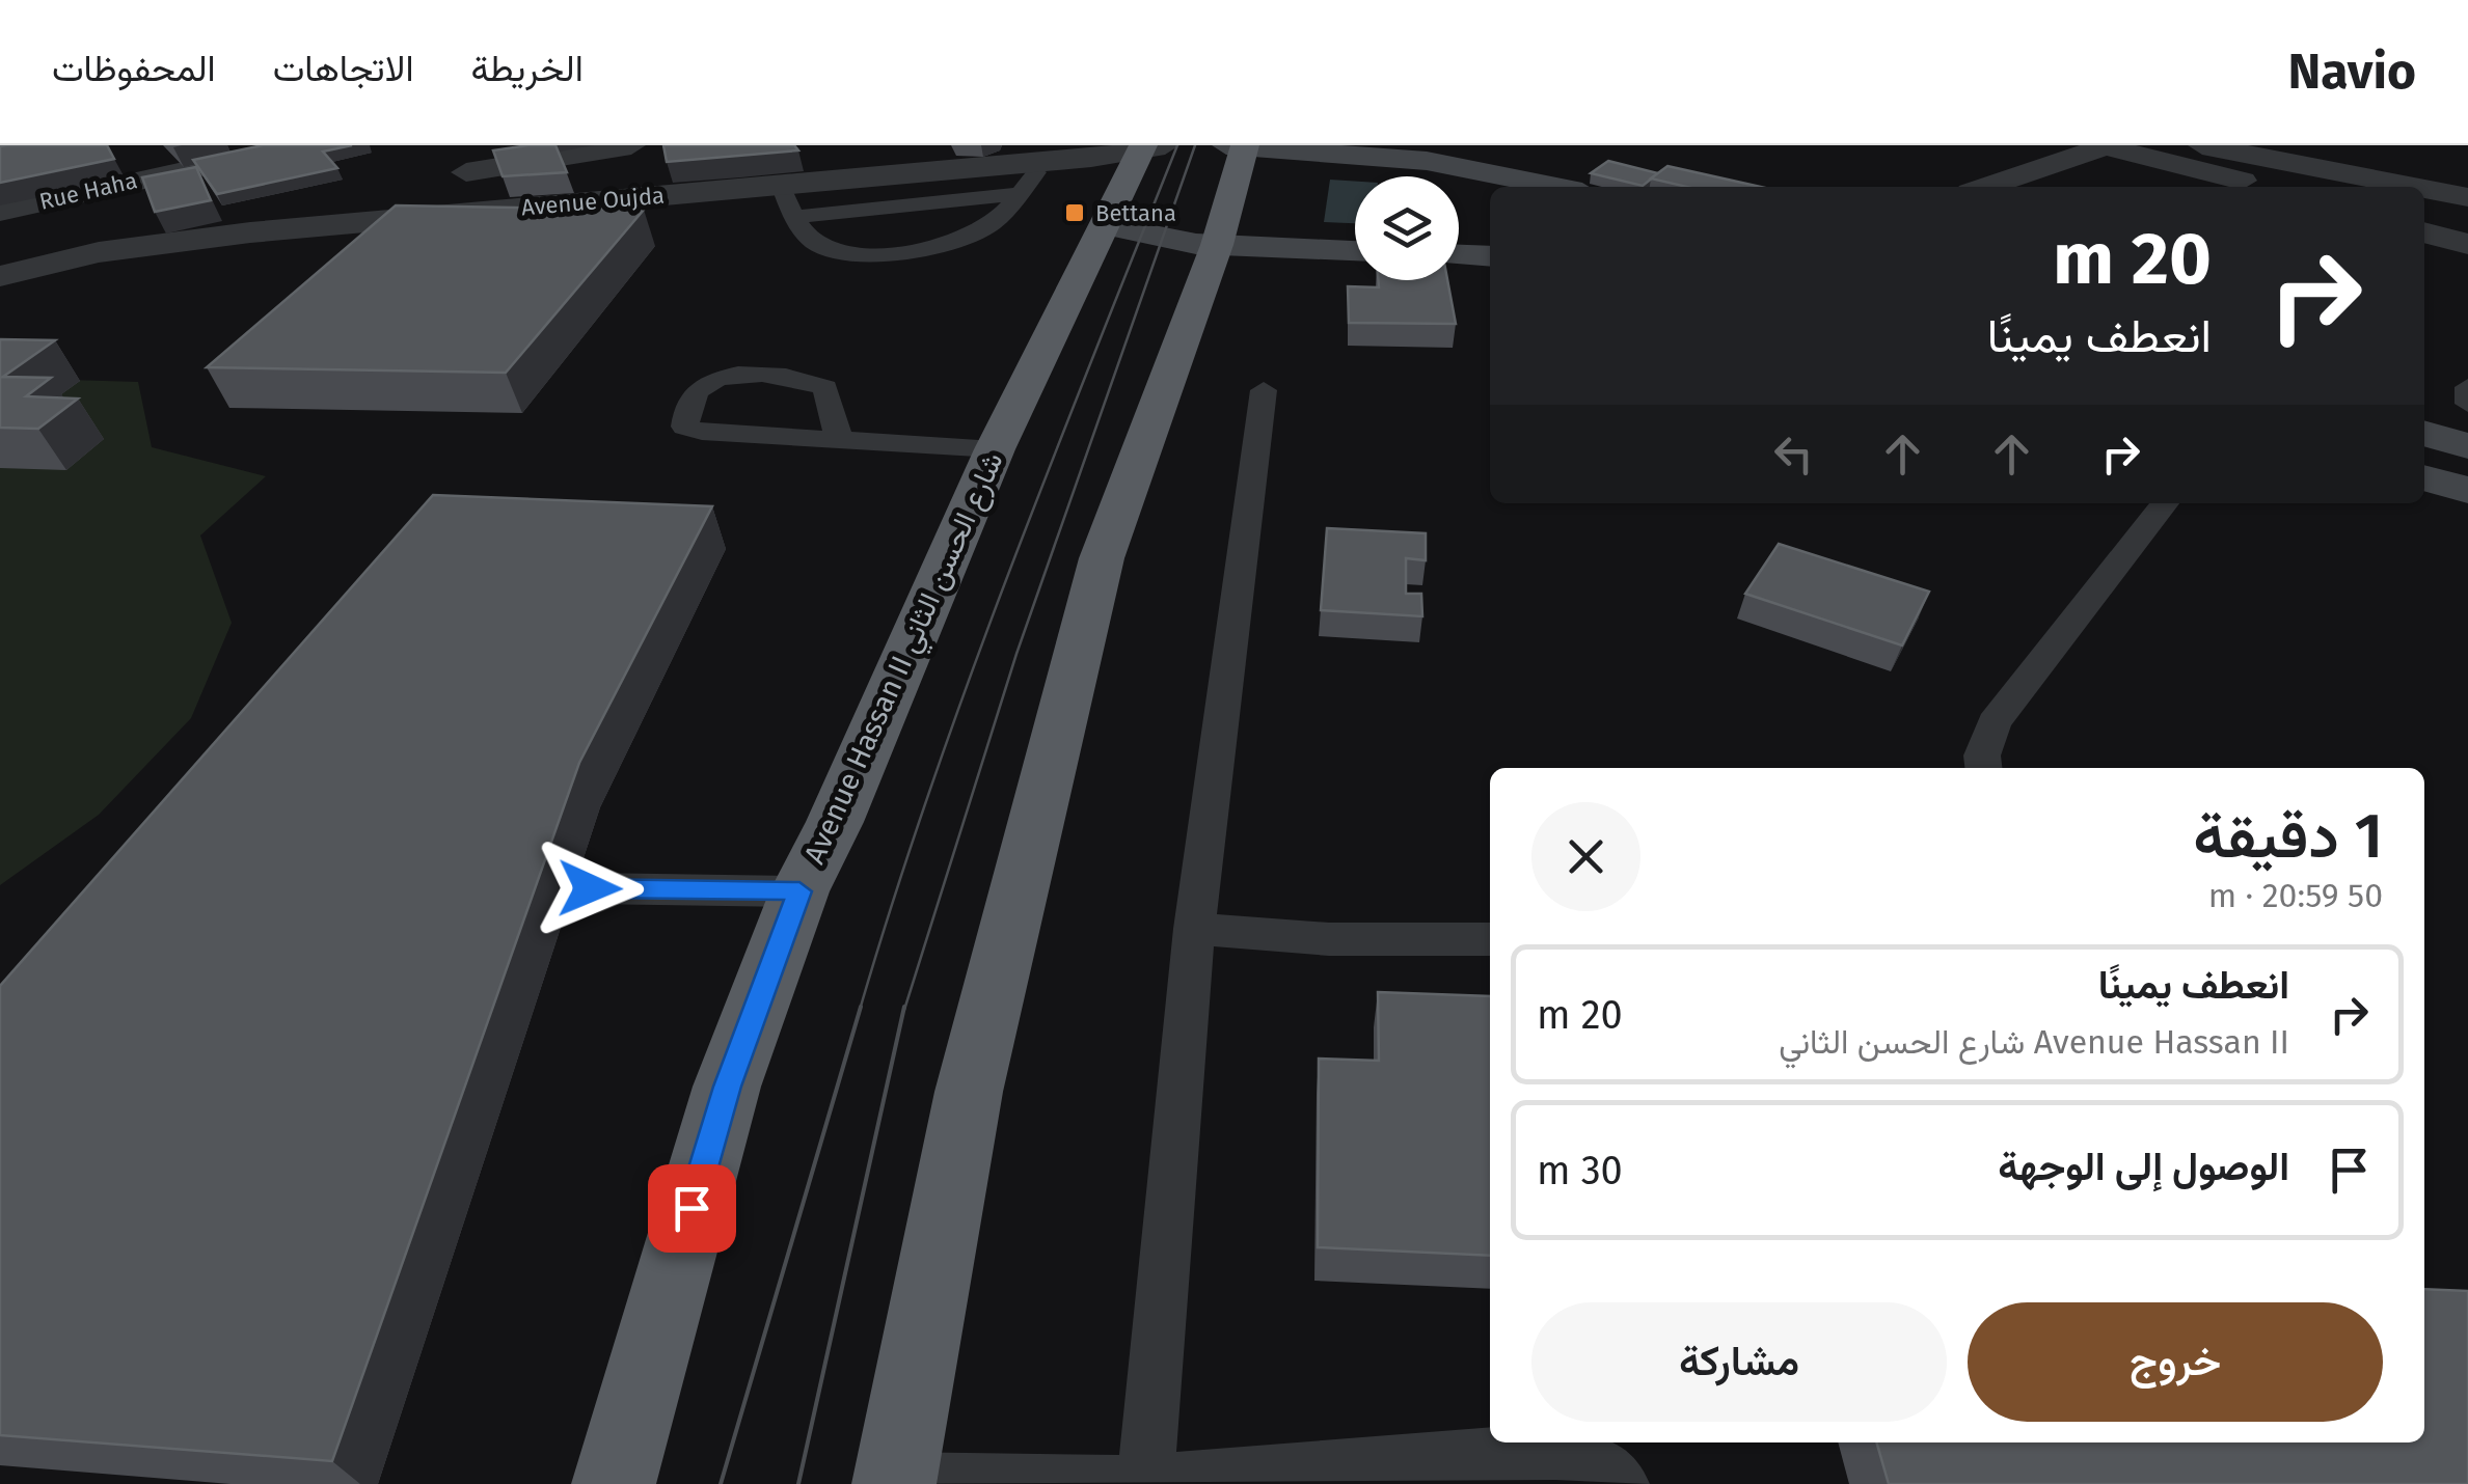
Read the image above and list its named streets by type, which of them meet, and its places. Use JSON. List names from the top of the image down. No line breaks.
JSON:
{"streets":{"highway":["Avenue Hassan II شارع الحسن الثاني"],"street":["Rue Haha","Avenue Oujda"]},"crossings":[["Avenue Oujda","Avenue Hassan II شارع الحسن الثاني"]],"places":{"transit":["Bettana"]},"page":{"header":"Navio","nav":["الخريطة","الاتجاهات","المحفوظات"],"turn":["20 m","انعطف يمينًا"],"heading":["1 دقيقة","50 m · 20:59"],"list":[{"name":"انعطف يمينًا","note":"Avenue Hassan II شارع الحسن الثاني","value":"20 m"},{"name":"الوصول إلى الوجهة","value":"30 m"}],"buttons":["خروج","مشاركة"]}}
